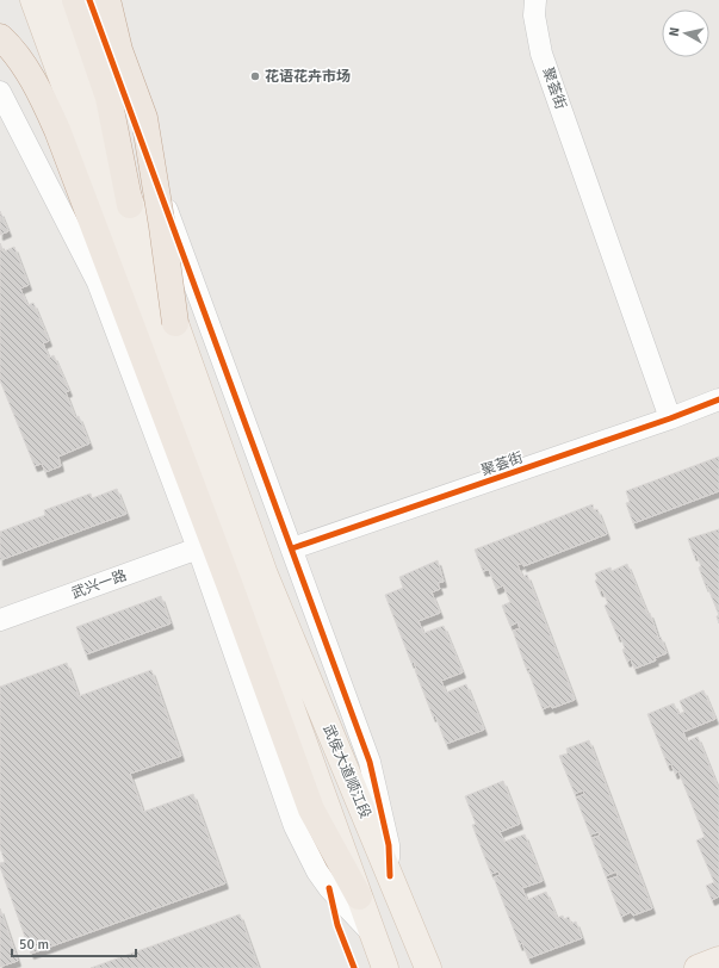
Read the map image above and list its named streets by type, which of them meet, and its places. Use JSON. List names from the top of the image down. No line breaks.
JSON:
{"streets":{"main road":["武侯大道顺江段"],"street":["聚荟街","武兴一路"]},"places":["花语花卉市场"],"scale_bar":"50 m","north":"left"}
